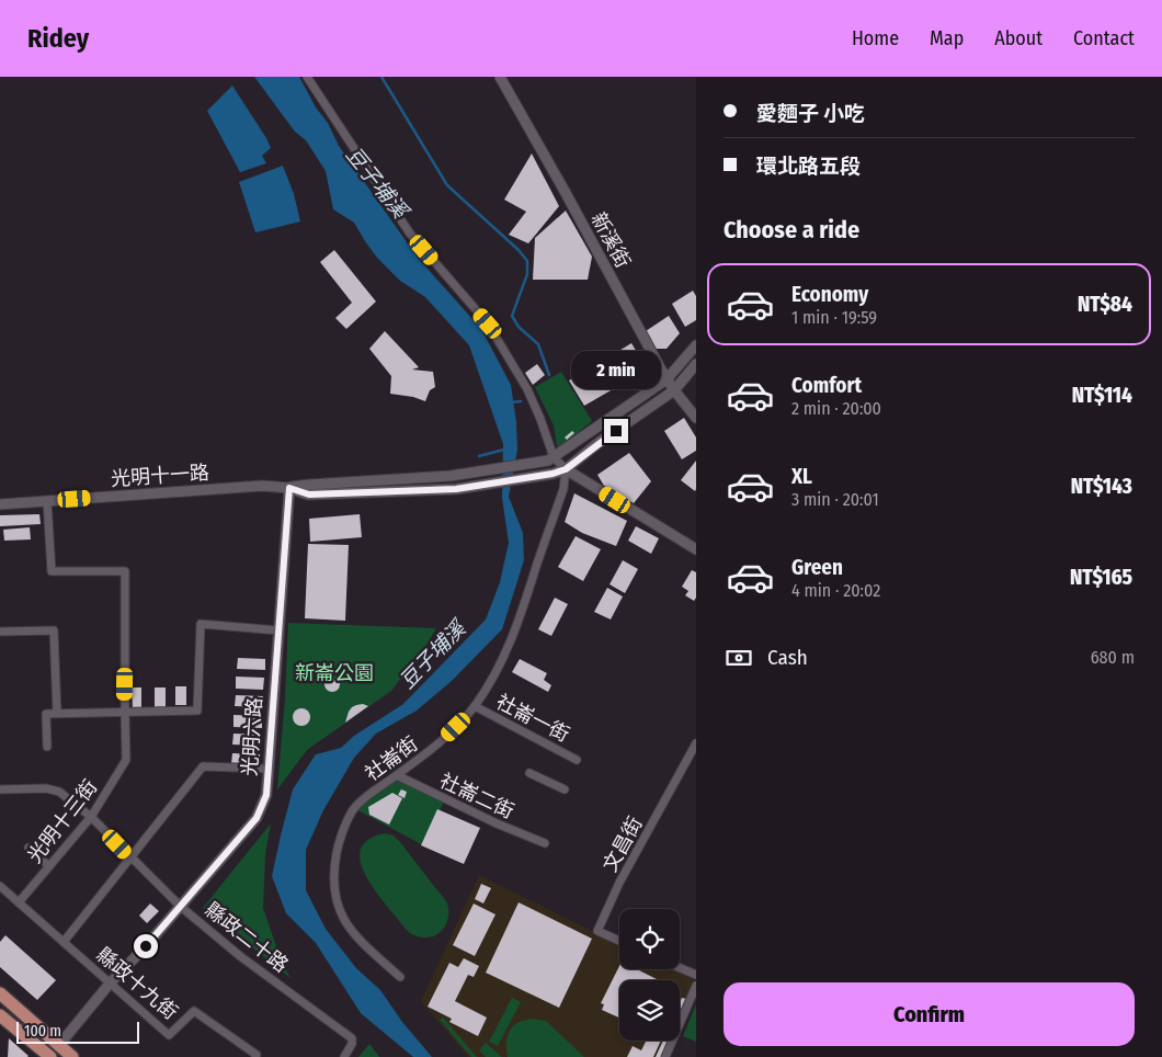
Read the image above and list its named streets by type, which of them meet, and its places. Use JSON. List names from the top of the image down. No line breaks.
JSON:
{"streets":{"street":["新溪街","光明十一路","社崙一街","光明六路","社崙街","社崙二街","光明十三街","文昌街","縣政二十路","縣政十九街"]},"crossings":[["光明十一路","光明六路"],["光明十一路","社崙街"],["光明十一路","光明十三街"],["社崙一街","社崙街"],["光明六路","縣政二十路"],["光明六路","縣政十九街"],["社崙街","社崙二街"],["光明十三街","縣政二十路"],["光明十三街","縣政十九街"]],"water":["豆子埔溪"],"parks":["新崙公園"],"scale_bar":"100 m","page":{"header":"Ridey","nav":["Home","Map","About","Contact"],"banner":["愛麵子 小吃","環北路五段"],"heading":"Choose a ride","list":[{"name":"Economy","note":"1 min · 19:59","value":"NT$84"},{"name":"Comfort","note":"2 min · 20:00","value":"NT$114"},{"name":"XL","note":"3 min · 20:01","value":"NT$143"},{"name":"Green","note":"4 min · 20:02","value":"NT$165"}],"bubble":"2 min","pay":["Cash","680 m"],"buttons":"Confirm","scale":"100 m"}}
